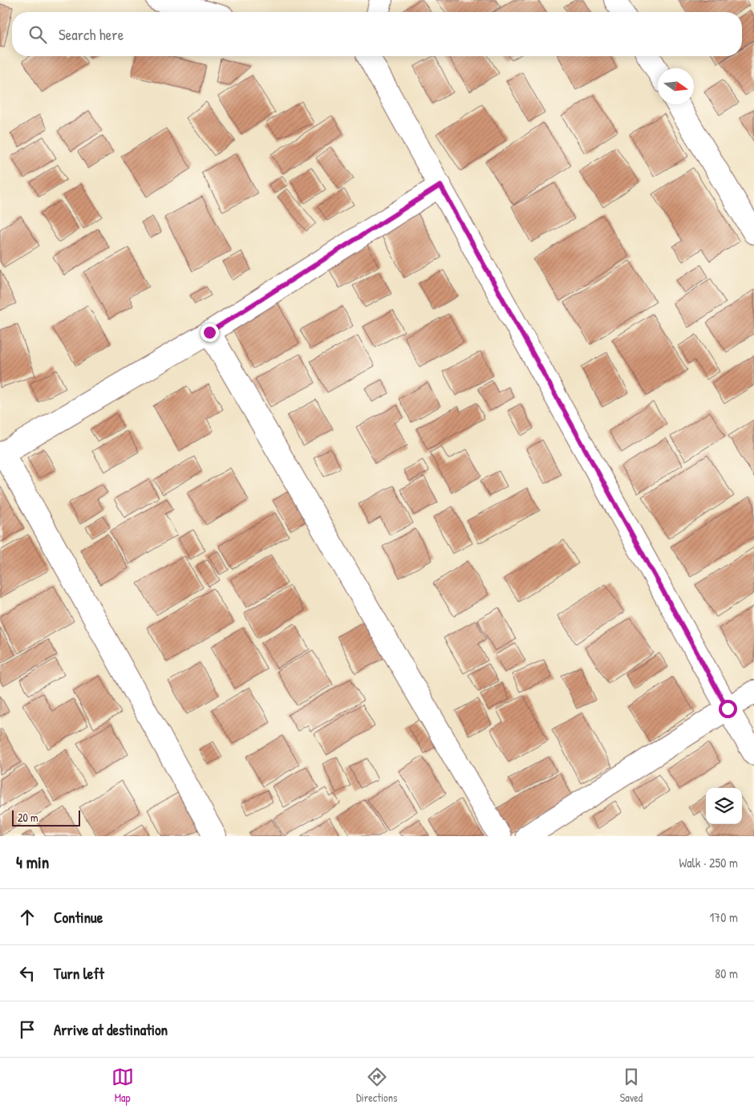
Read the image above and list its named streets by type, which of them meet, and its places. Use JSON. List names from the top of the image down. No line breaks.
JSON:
{"scale_bar":"20 m","north":"right","page":{"search":"Search here","scale":"20 m","heading":["4 min","Walk · 250 m"],"list":[["Continue","170 m"],["Turn left","80 m"],"Arrive at destination"],"nav":["Map","Directions","Saved"]}}
